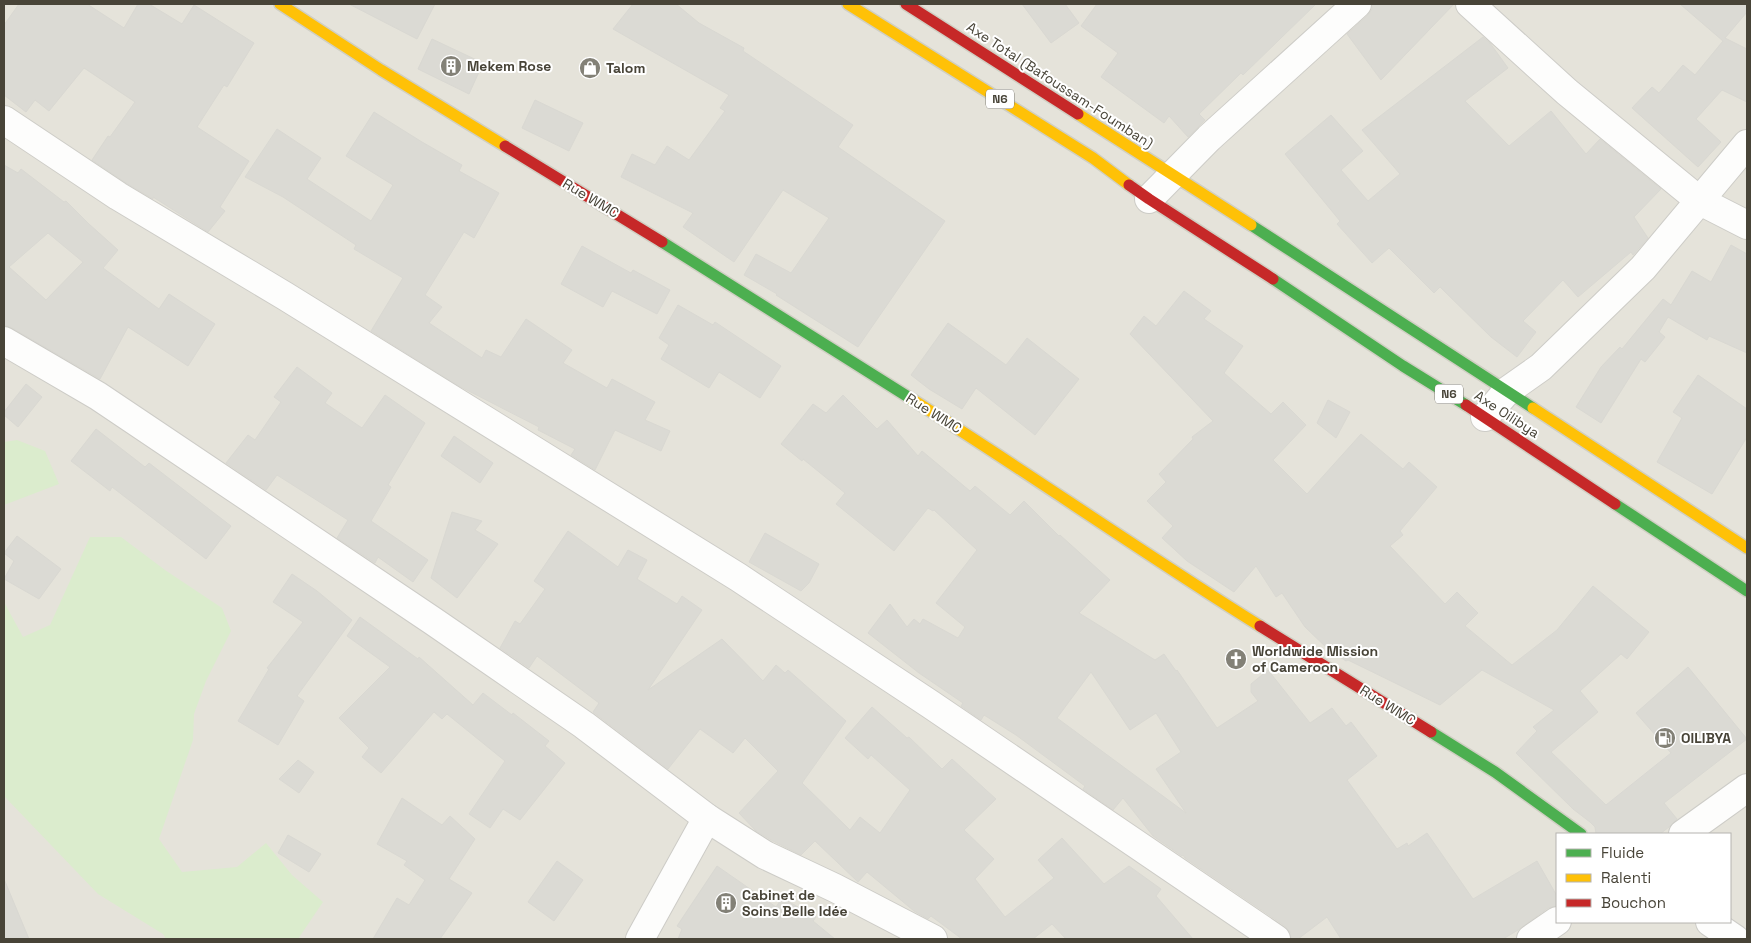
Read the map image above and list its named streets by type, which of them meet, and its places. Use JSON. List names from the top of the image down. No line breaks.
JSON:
{"streets":{"main road":["Axe Total (Bafoussam-Foumban)","N6","Rue WMC","Axe Oilibya"]},"crossings":[["Axe Total (Bafoussam-Foumban)","Axe Oilibya"],["N6","Axe Oilibya"]],"places":{"building":["Mekem Rose","Cabinet de Soins Belle Idée"],"shop":["Talom"],"church":["Worldwide Mission of Cameroon"],"fuel station":["OILIBYA"]},"legend":["Fluide","Ralenti","Bouchon"]}
